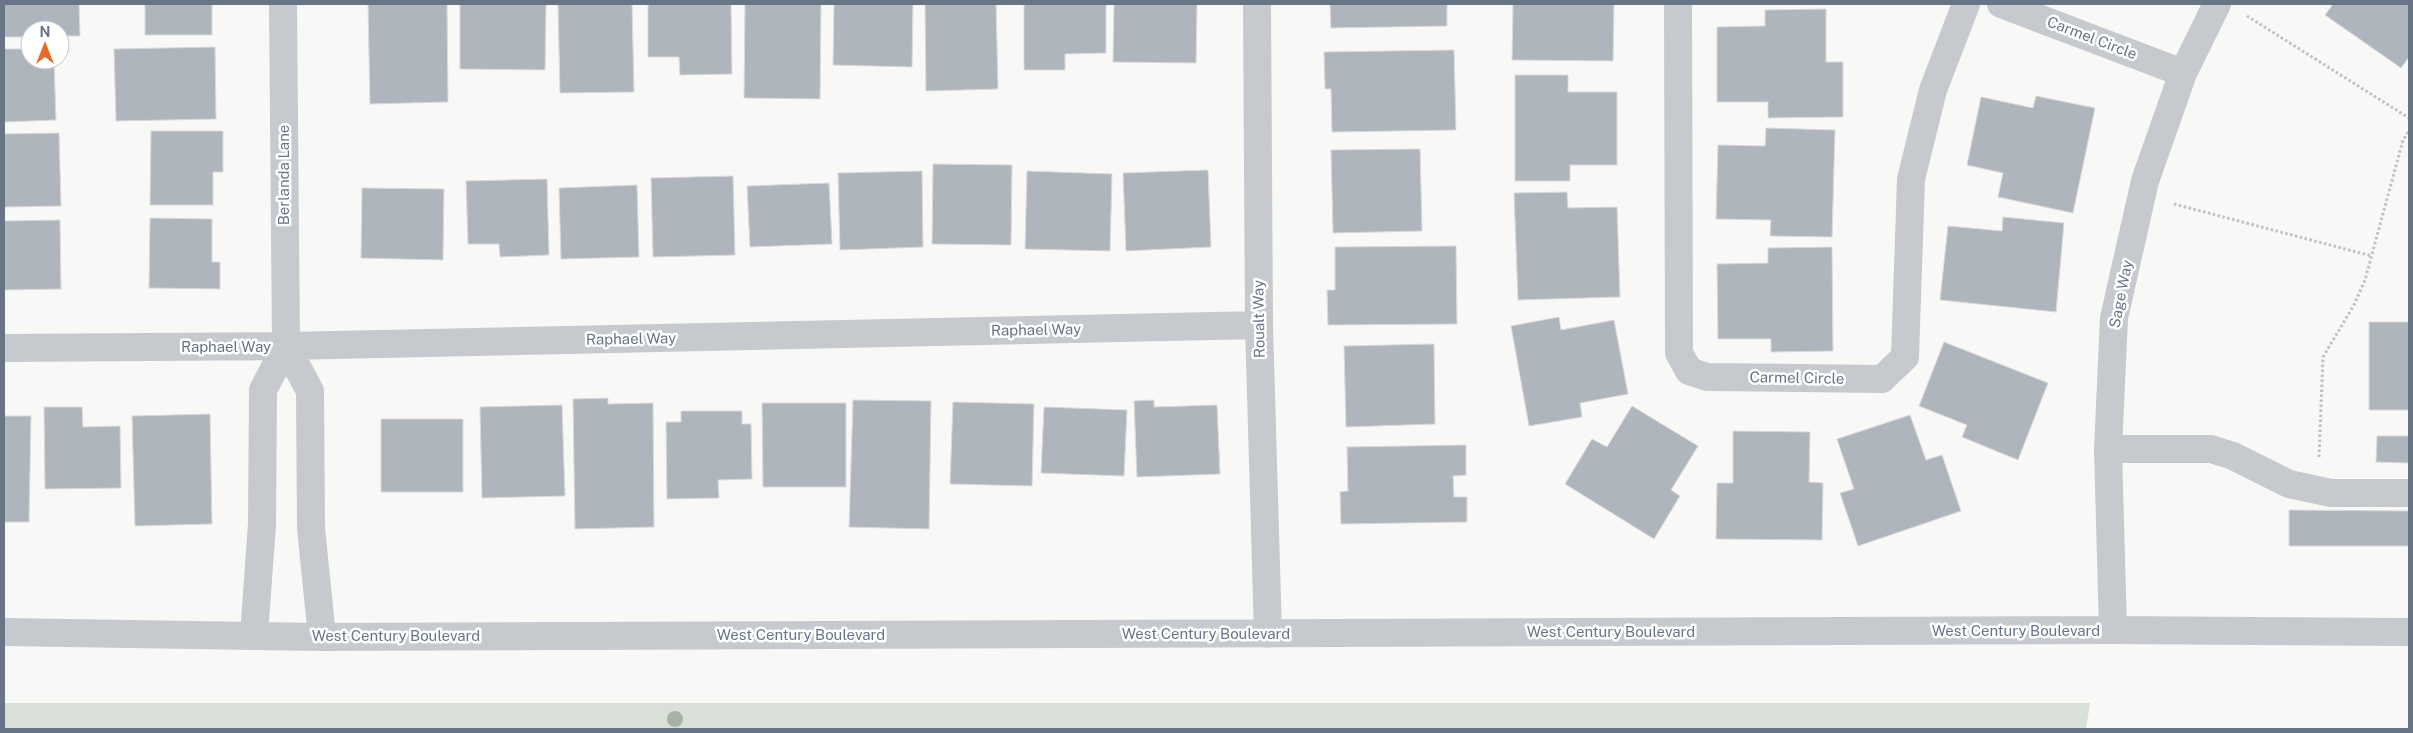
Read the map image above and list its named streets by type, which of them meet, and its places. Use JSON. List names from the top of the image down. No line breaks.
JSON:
{"streets":{"street":["Carmel Circle","Berlanda Lane","Sage Way","Roualt Way","Raphael Way","West Century Boulevard"]},"crossings":[["Carmel Circle","Sage Way"],["Berlanda Lane","Raphael Way"],["Berlanda Lane","West Century Boulevard"],["Sage Way","West Century Boulevard"],["Roualt Way","Raphael Way"],["Roualt Way","West Century Boulevard"]],"north":"top"}
